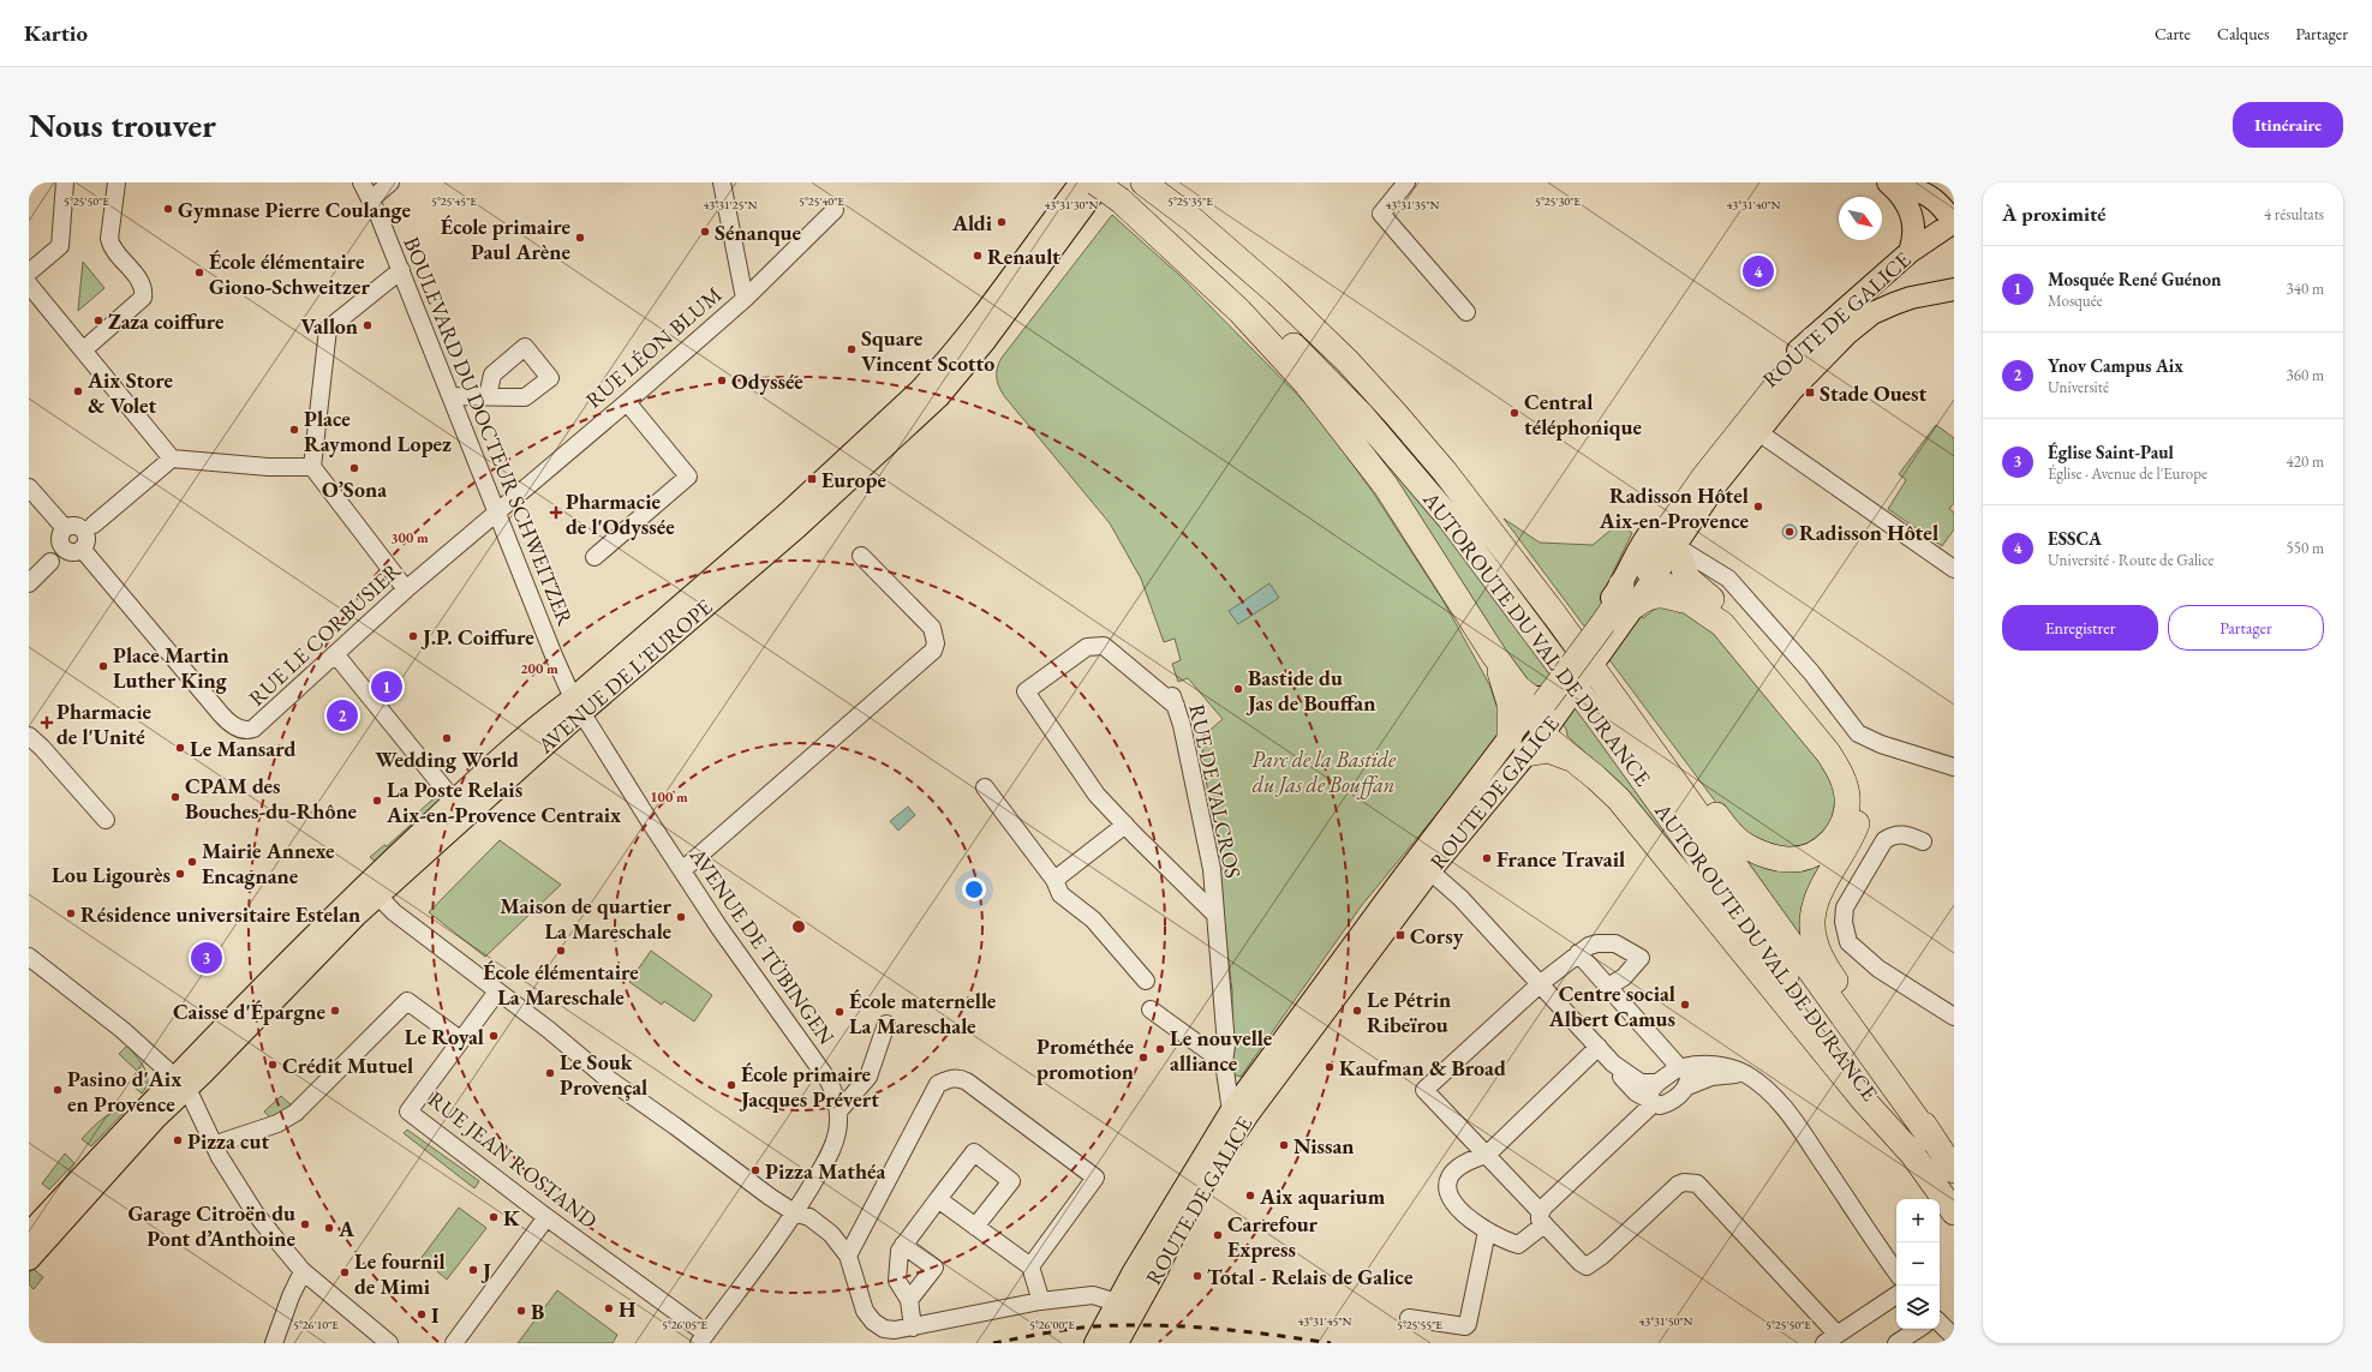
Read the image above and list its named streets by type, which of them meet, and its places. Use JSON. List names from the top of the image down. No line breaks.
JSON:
{"streets":{"highway":["AUTOROUTE DU VAL DE DURANCE"],"main road":["ROUTE DE GALICE","AVENUE DE L'EUROPE"],"street":["RUE LÉON BLUM","BOULEVARD DU DOCTEUR SCHWEITZER","RUE LE CORBUSIER","RUE DE VALCROS","AVENUE DE TÜBINGEN","RUE JEAN ROSTAND"]},"crossings":[["ROUTE DE GALICE","RUE DE VALCROS"],["RUE LÉON BLUM","BOULEVARD DU DOCTEUR SCHWEITZER"],["RUE LÉON BLUM","RUE LE CORBUSIER"],["BOULEVARD DU DOCTEUR SCHWEITZER","RUE LE CORBUSIER"],["BOULEVARD DU DOCTEUR SCHWEITZER","AVENUE DE L'EUROPE"],["BOULEVARD DU DOCTEUR SCHWEITZER","AVENUE DE TÜBINGEN"],["AVENUE DE L'EUROPE","AVENUE DE TÜBINGEN"],["AVENUE DE TÜBINGEN","RUE JEAN ROSTAND"]],"parks":["Parc de la Bastide du Jas de Bouffan"],"places":{"other":["Gymnase Pierre Coulange","Aldi","Sénanque","École primaire Paul Arène","Renault","École élémentaire Giono-Schweitzer","Zaza coiffure","Vallon","Square Vincent Scotto","Odyssée","Aix Store & Volet","Central téléphonique","Place Raymond Lopez","O’Sona","Radisson Hôtel Aix-en-Provence","Radisson Hôtel","J.P. Coiffure","Place Martin Luther King","Bastide du Jas de Bouffan","Wedding World","Le Mansard","CPAM des Bouches-du-Rhône","La Poste Relais Aix-en-Provence Centraix","France Travail","Mairie Annexe Encagnane","Lou Ligourès","Résidence universitaire Estelan","Maison de quartier La Mareschale","École élémentaire La Mareschale","Centre social Albert Camus","Caisse d'Épargne","Le Pétrin Ribeïrou","École maternelle La Mareschale","Le Royal","Le nouvelle alliance","Prométhée promotion","Crédit Mutuel","Kaufman & Broad","Le Souk Provençal","École primaire Jacques Prévert","Pasino d'Aix en Provence","Pizza cut","Nissan","Pizza Mathéa","Aix aquarium","K","Garage Citroën du Pont d’Anthoine","A","Carrefour Express","J","Le fournil de Mimi","Total - Relais de Galice","H","B","I"],"transit":["Stade Ouest","Europe","Corsy"],"health":["Pharmacie de l'Odyssée","Pharmacie de l'Unité"]},"north":"bottom right","page":{"header":"Kartio","nav":["Carte","Calques","Partager"],"buttons":["Itinéraire",["Enregistrer","Partager"]],"title":"Nous trouver","heading":["À proximité","4 résultats"],"list":[{"mark":"1","name":"Mosquée René Guénon","note":"Mosquée","value":"340 m"},{"mark":"2","name":"Ynov Campus Aix","note":"Université","value":"360 m"},{"mark":"3","name":"Église Saint-Paul","note":"Église · Avenue de l'Europe","value":"420 m"},{"mark":"4","name":"ESSCA","note":"Université · Route de Galice","value":"550 m"}],"pins":["4","1","2","3"],"map_buttons":["+","−"]},"coordinates":["5°25'40\"E","5°25'30\"E","5°25'50\"E","5°25'45\"E","5°25'35\"E","43°31'25\"N","43°31'30\"N","43°31'35\"N","43°31'40\"N","43°31'45\"N","43°31'50\"N","5°26'10\"E","5°26'05\"E","5°26'00\"E","5°25'55\"E"],"rings":["300 m","200 m","100 m"]}
